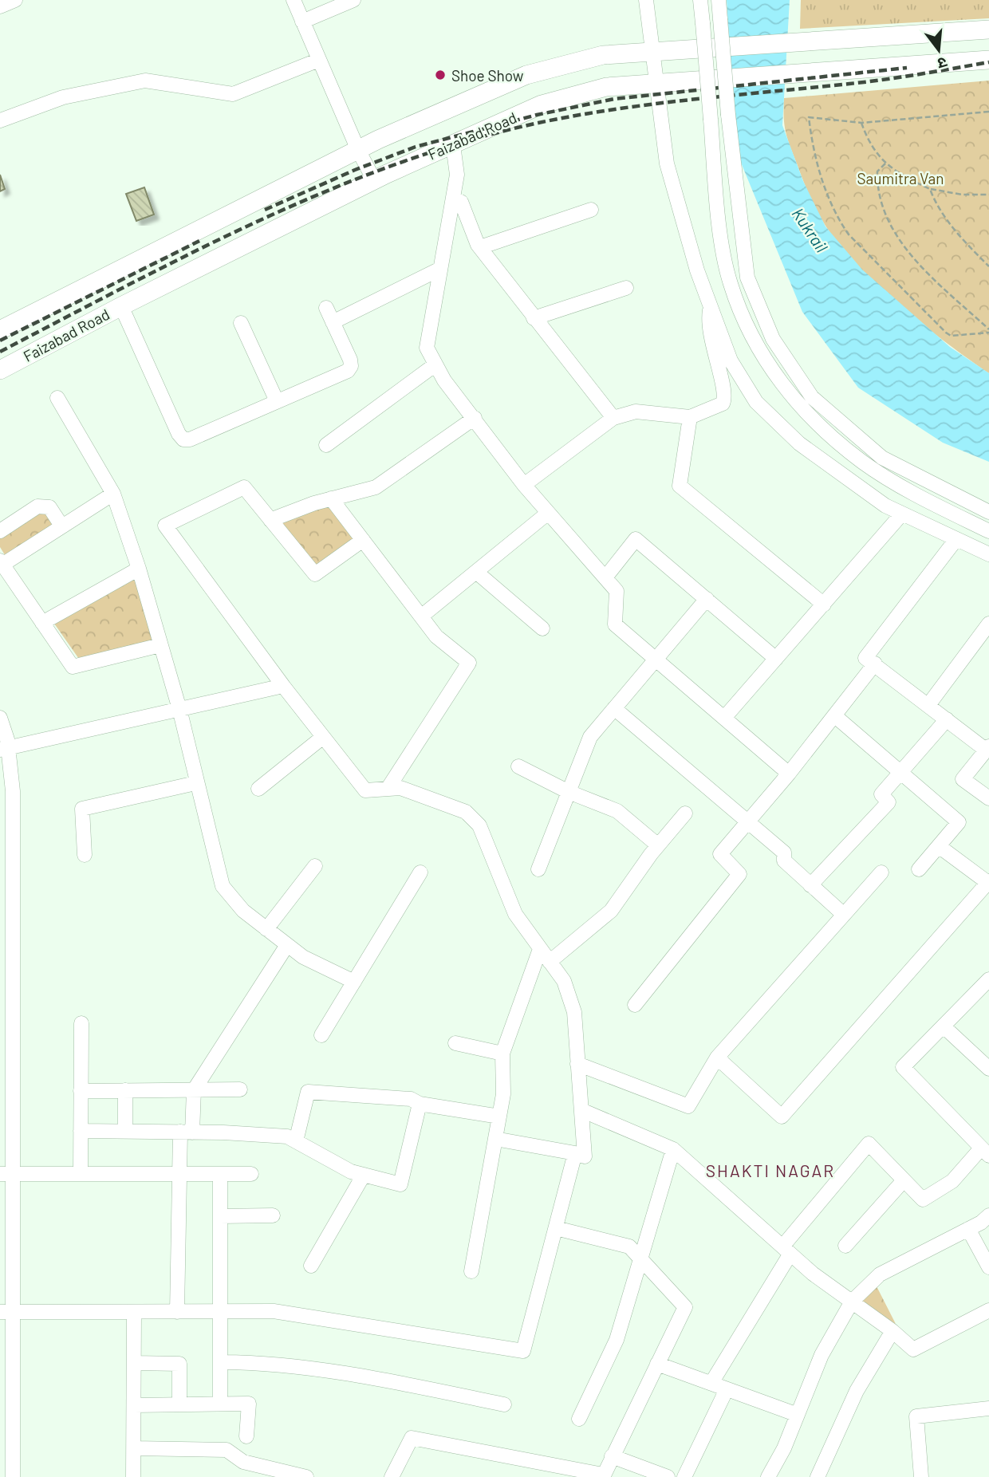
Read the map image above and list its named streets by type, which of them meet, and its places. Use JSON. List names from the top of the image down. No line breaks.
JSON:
{"streets":{"main road":["Faizabad Road"]},"districts":["SHAKTI NAGAR"],"water":["Kukrail"],"parks":["Saumitra Van"],"places":["Shoe Show"],"north":"bottom"}
